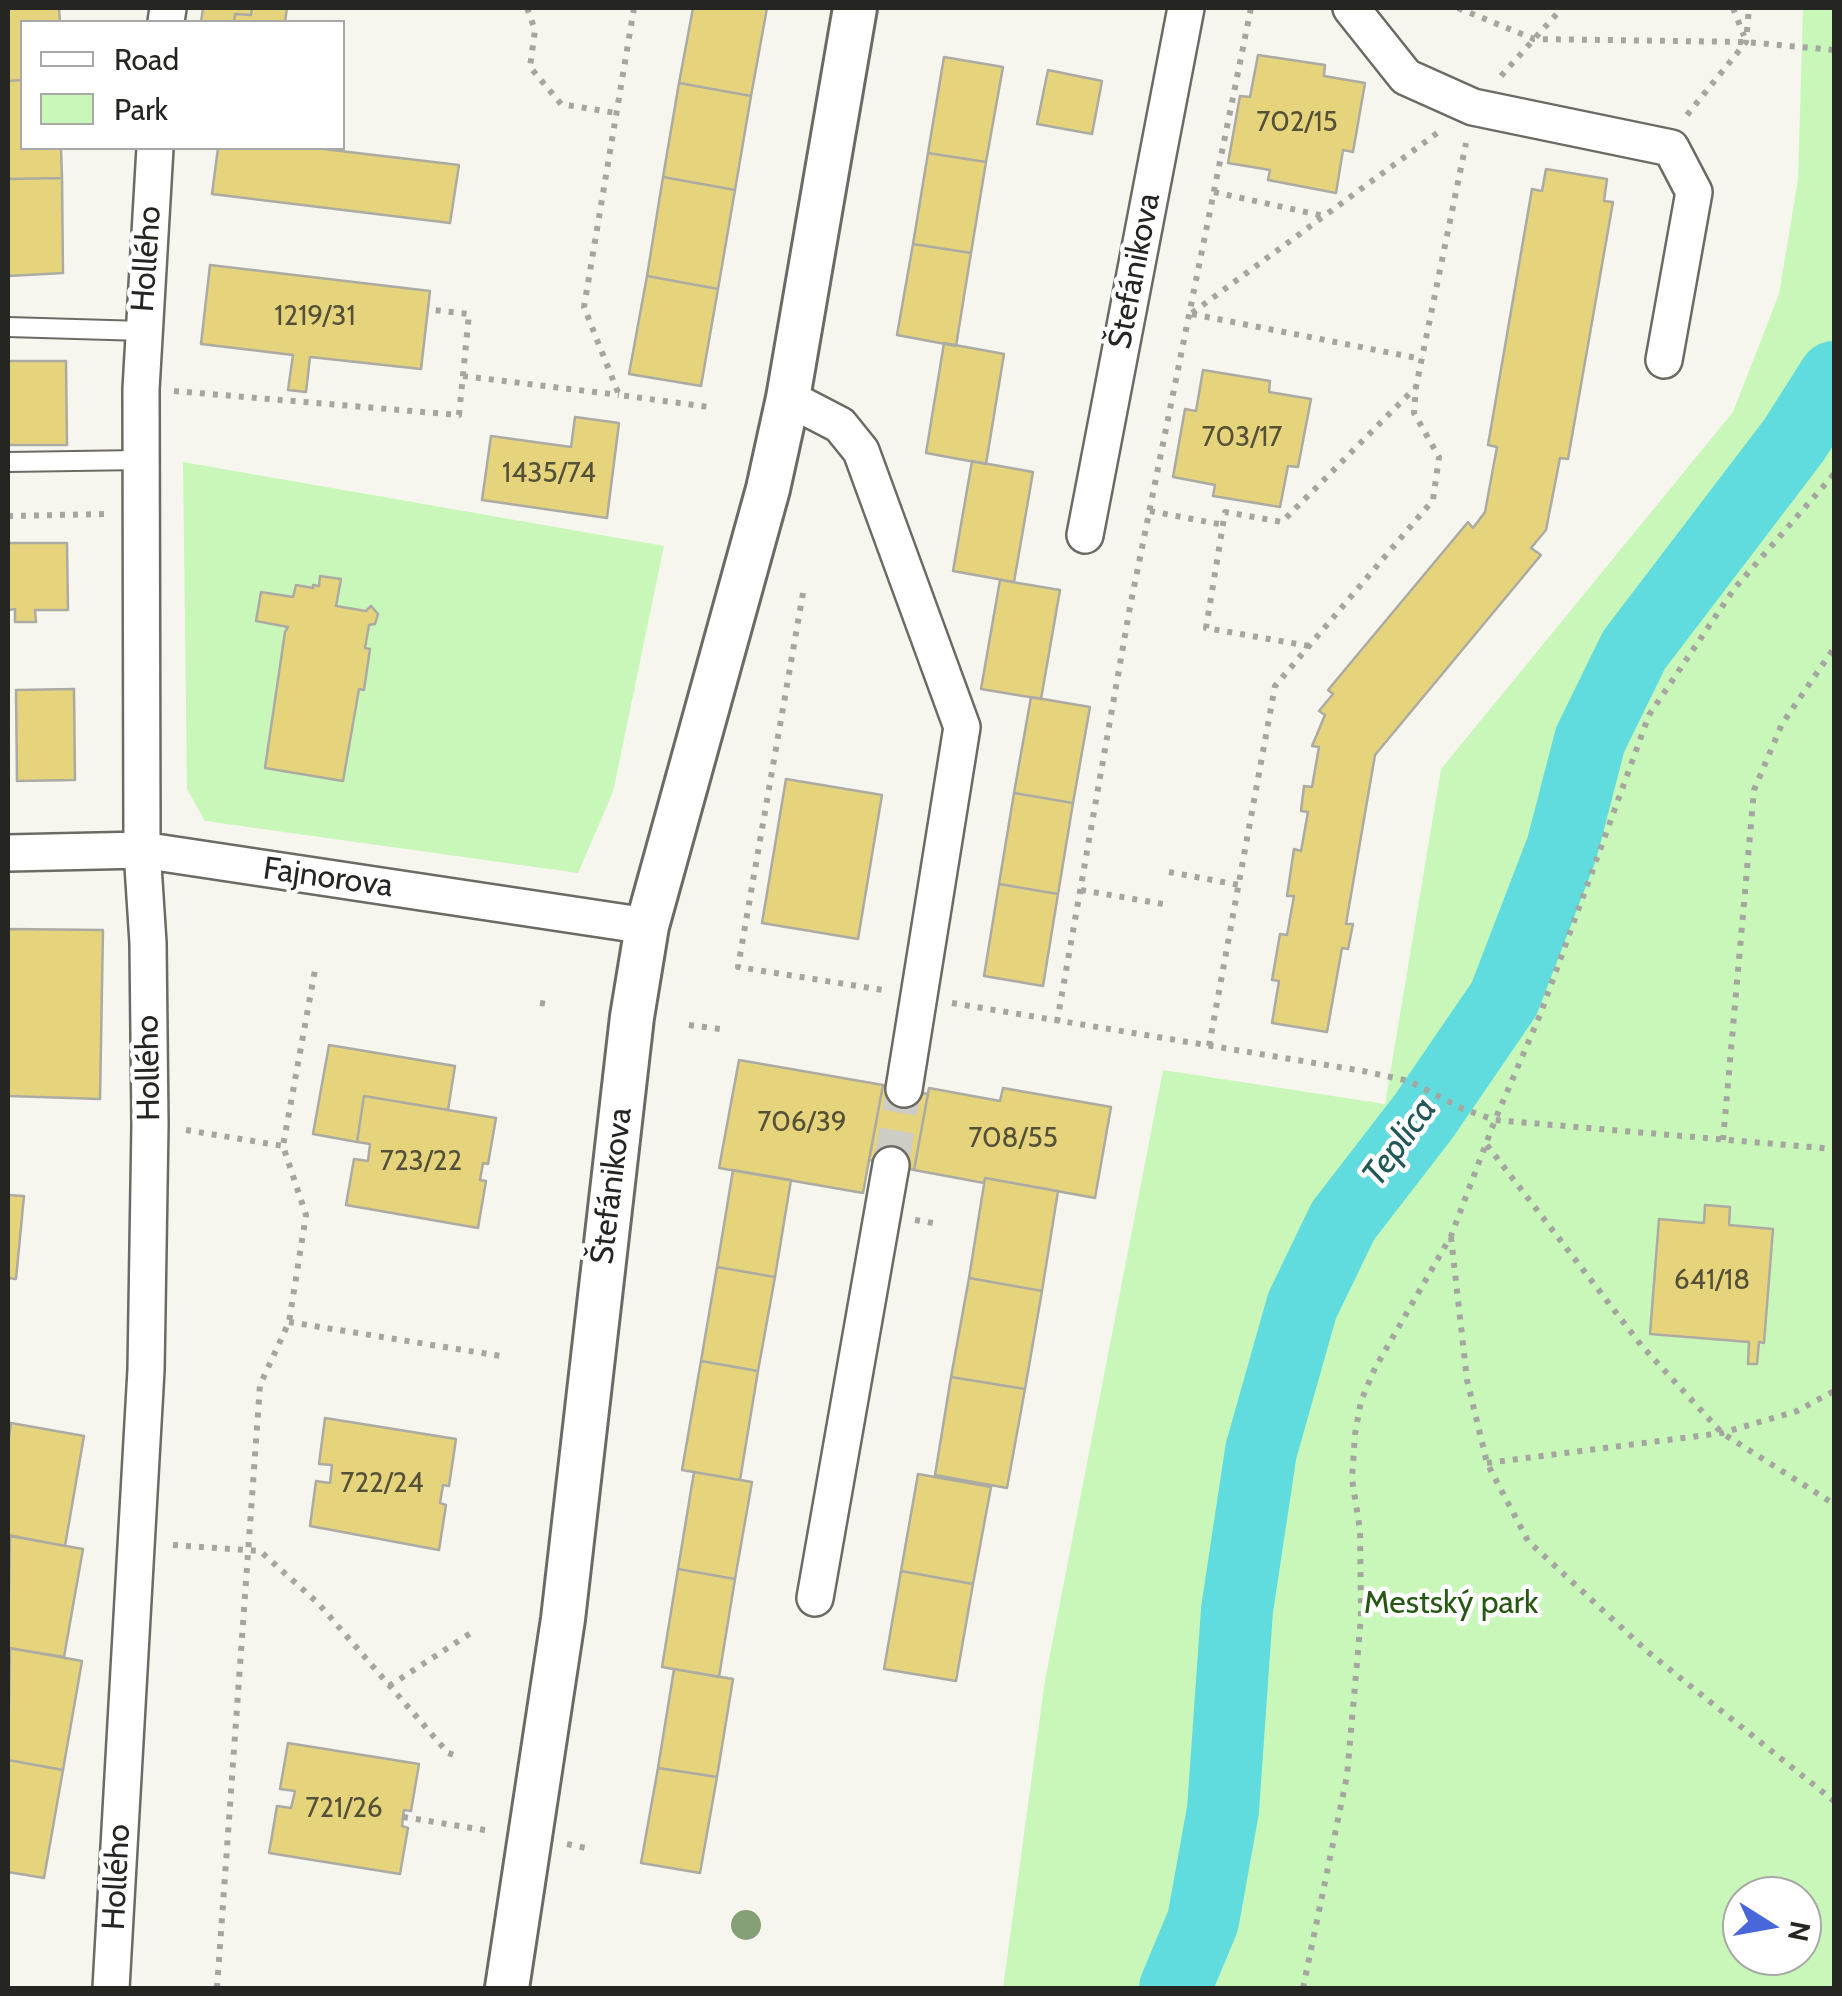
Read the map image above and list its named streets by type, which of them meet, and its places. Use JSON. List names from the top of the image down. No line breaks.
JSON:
{"streets":{"street":["Hollého","Štefánikova","Fajnorova"]},"crossings":[["Hollého","Fajnorova"],["Štefánikova","Fajnorova"]],"water":["Teplica"],"parks":["Mestský park"],"house_numbers":["702/15","1219/31","703/17","1435/74","706/39","708/55","723/22","641/18","722/24","721/26"],"legend":["Road","Park"],"north":"right"}
